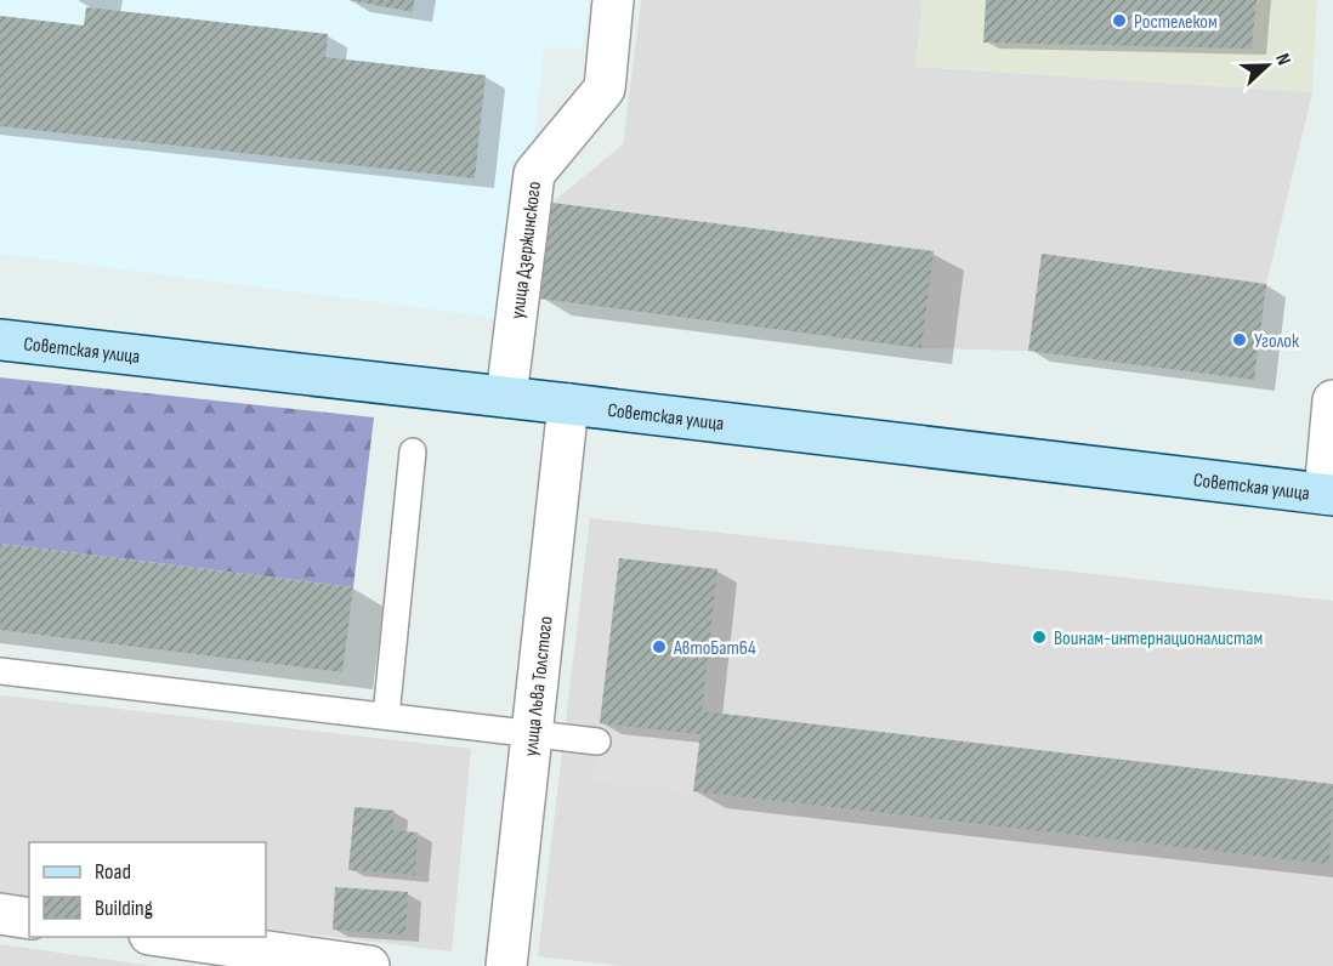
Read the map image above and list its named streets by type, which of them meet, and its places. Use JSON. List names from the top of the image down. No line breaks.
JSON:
{"streets":{"main road":["Советская улица"],"street":["улица Дзержинского","улица Льва Толстого"]},"crossings":[["улица Дзержинского","Советская улица"],["Советская улица","улица Льва Толстого"]],"places":["Ростелеком","Уголок","Воинам-интернационалистам","АвтоБат64"],"legend":["Road","Building"],"north":"right"}
